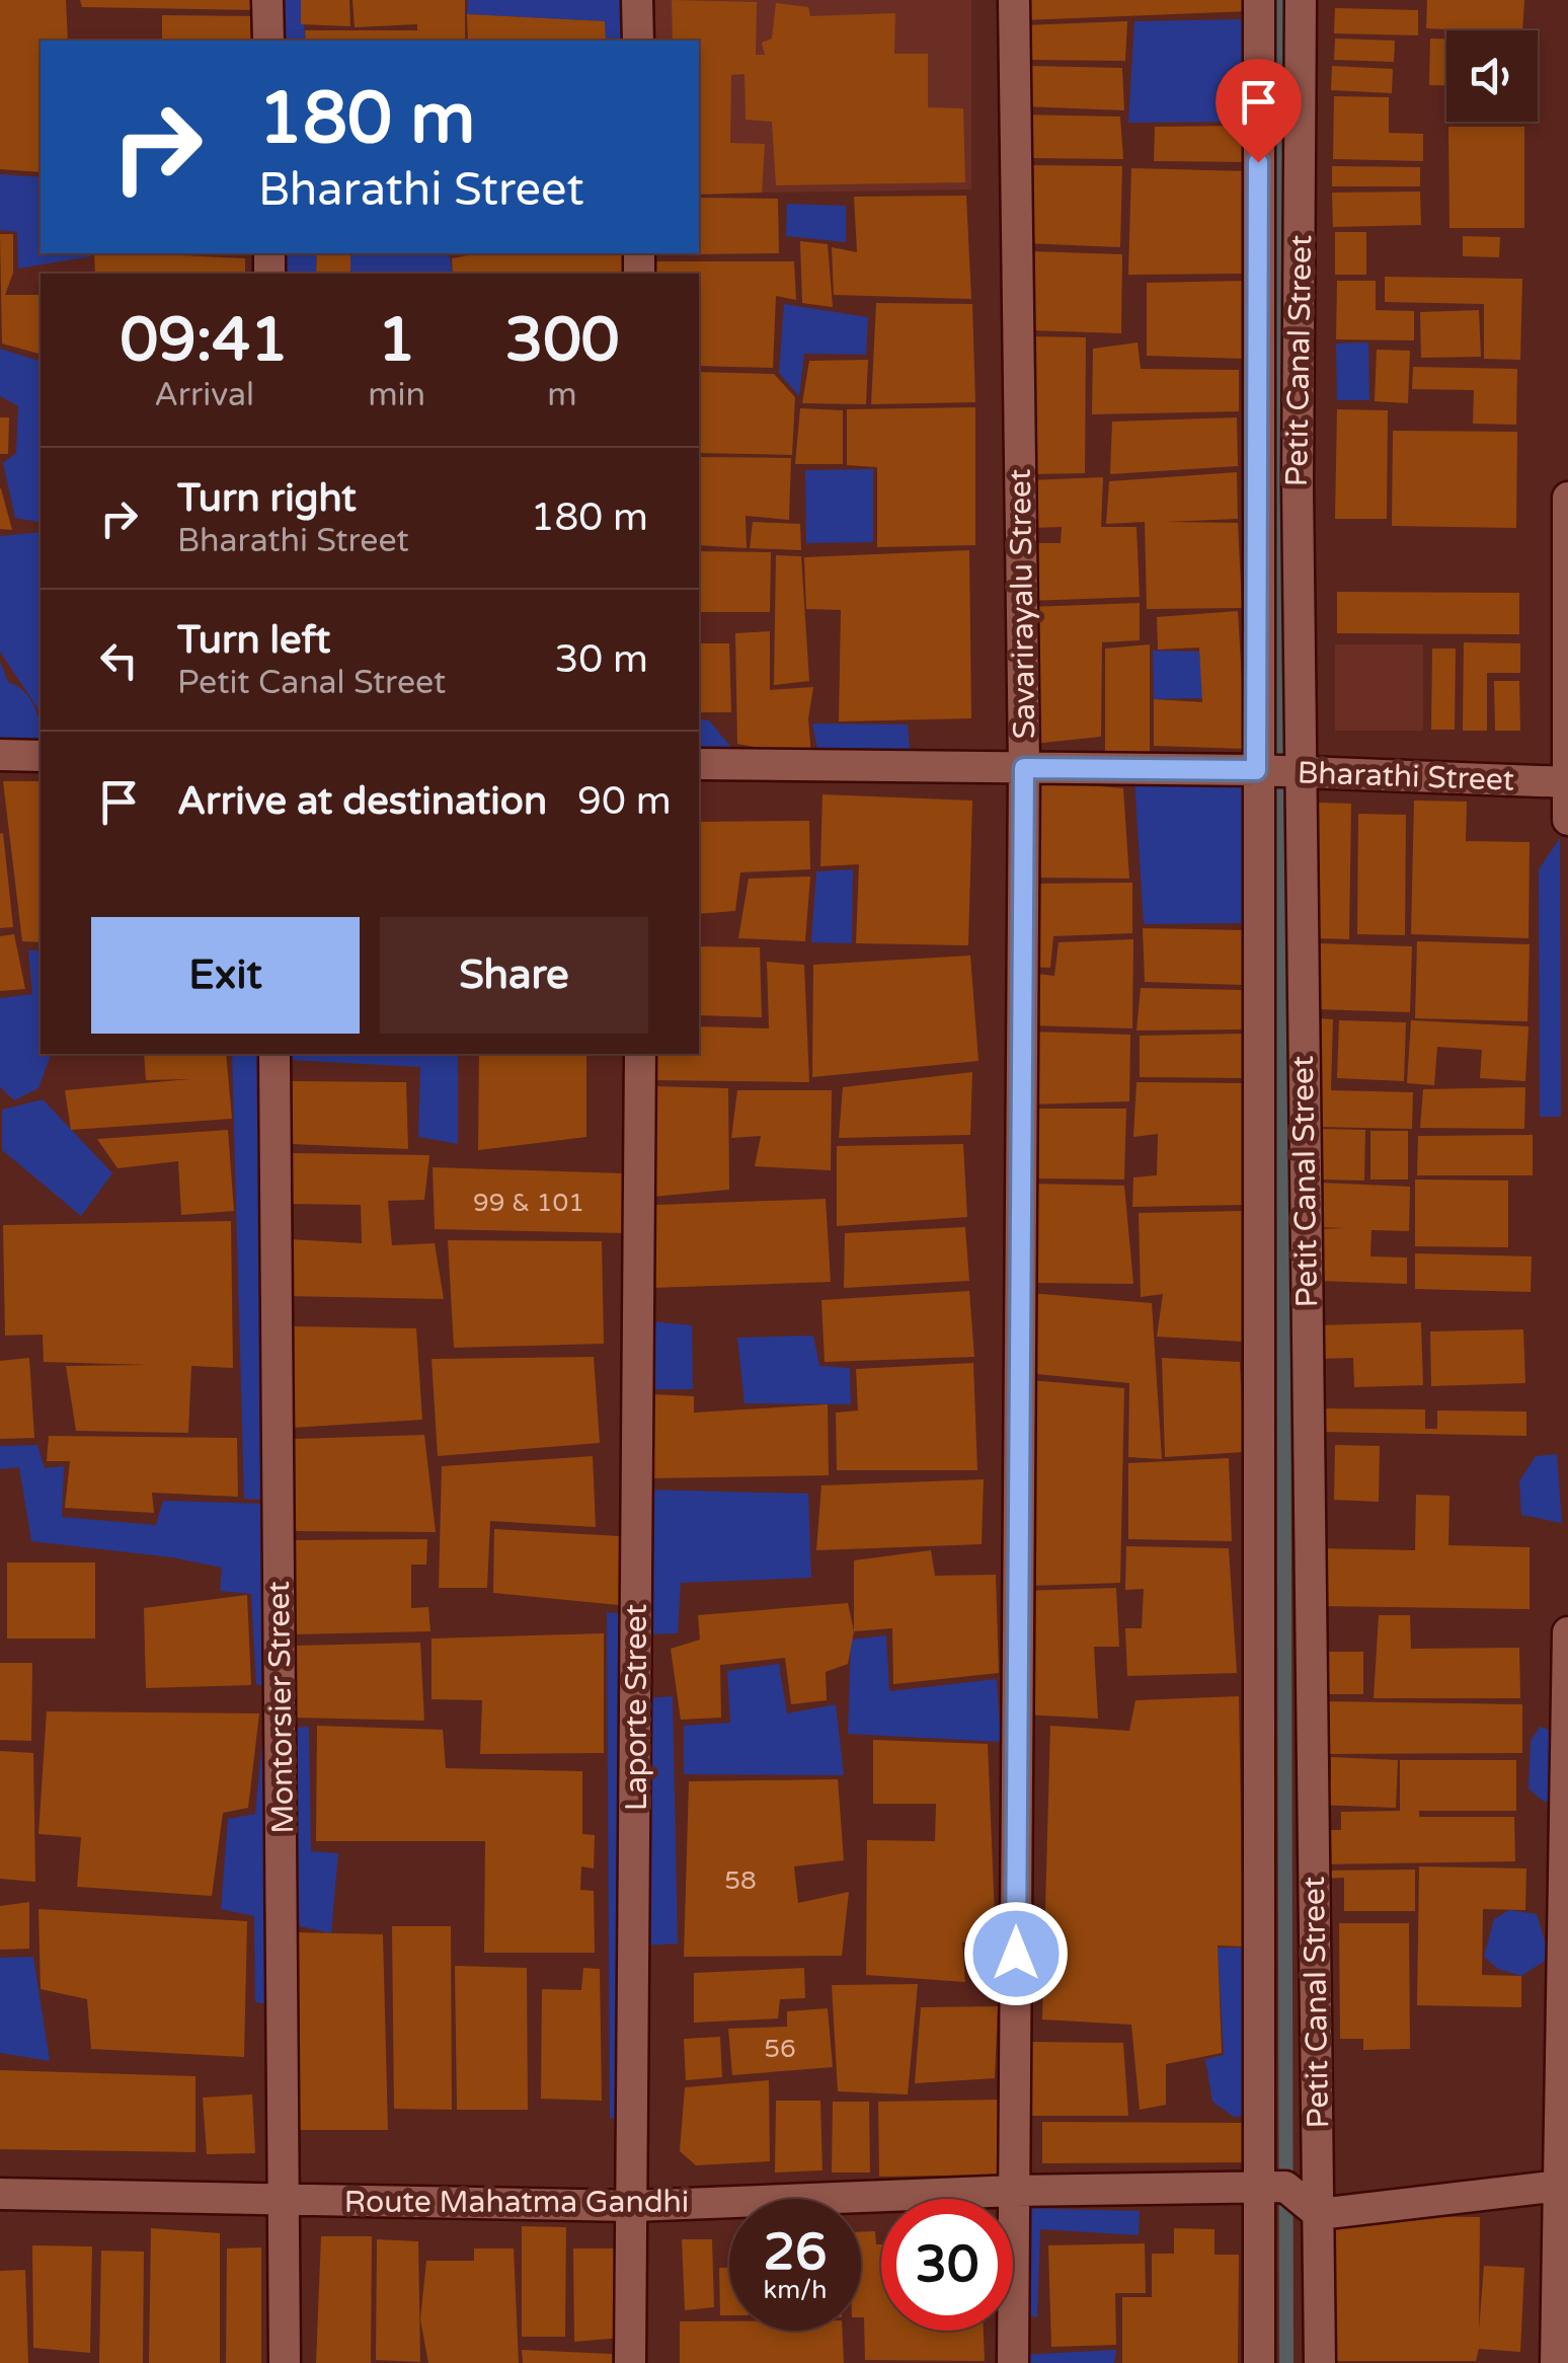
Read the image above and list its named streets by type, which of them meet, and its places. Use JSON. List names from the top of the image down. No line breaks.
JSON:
{"streets":{"street":["Petit Canal Street","Savarirayalu Street","Bharathi Street","Montorsier Street","Laporte Street","Route Mahatma Gandhi"]},"crossings":[["Petit Canal Street","Bharathi Street"],["Petit Canal Street","Route Mahatma Gandhi"],["Savarirayalu Street","Bharathi Street"],["Savarirayalu Street","Route Mahatma Gandhi"],["Montorsier Street","Route Mahatma Gandhi"],["Laporte Street","Route Mahatma Gandhi"]],"house_numbers":["99 & 101","58","56"],"page":{"turn":["180 m","Bharathi Street"],"eta":["09:41","Arrival","1","min","300","m"],"list":[{"name":"Turn right","note":"Bharathi Street","value":"180 m"},{"name":"Turn left","note":"Petit Canal Street","value":"30 m"},{"name":"Arrive at destination","value":"90 m"}],"buttons":["Exit","Share"],"speed":"26 km/h","limit":"30"}}
